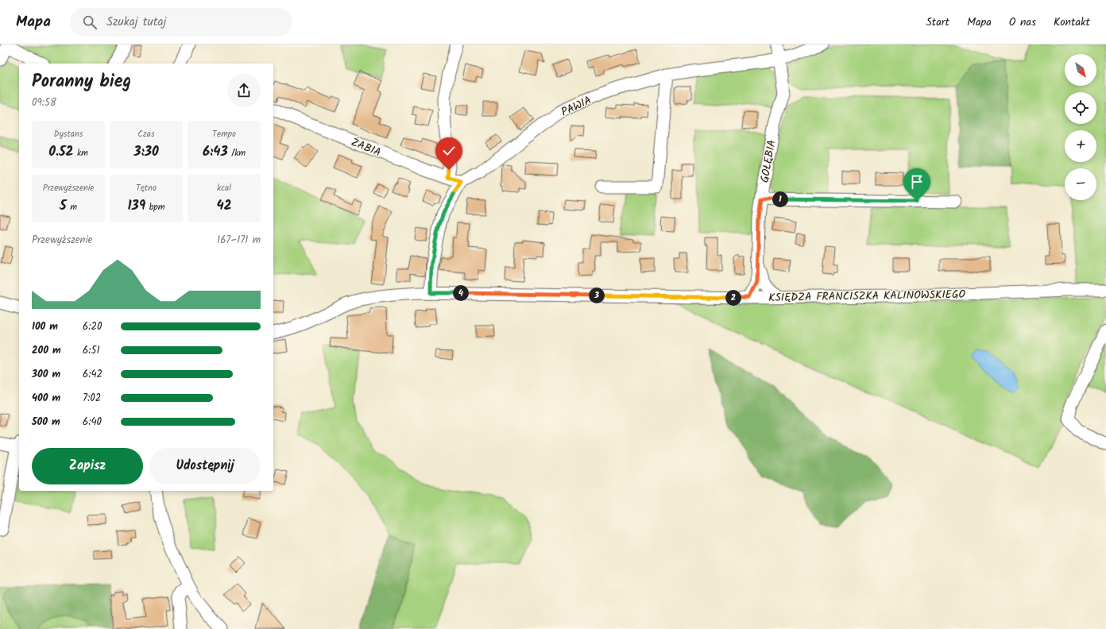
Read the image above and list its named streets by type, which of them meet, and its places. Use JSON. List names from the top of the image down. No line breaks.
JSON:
{"streets":{"street":["PAWIA","ŻABIA","GOŁĘBIA","KSIĘDZA FRANCISZKA KALINOWSKIEGO"]},"crossings":[["PAWIA","ŻABIA"],["PAWIA","GOŁĘBIA"],["PAWIA","KSIĘDZA FRANCISZKA KALINOWSKIEGO"],["GOŁĘBIA","KSIĘDZA FRANCISZKA KALINOWSKIEGO"]],"north":"bottom right","page":{"header":"Mapa","search":"Szukaj tutaj","nav":["Start","Mapa","O nas","Kontakt"],"map_buttons":["+","−"],"heading":["Poranny bieg","09:58"],"stats":[["Dystans","0.52 km"],["Czas","3:30"],["Tempo","6:43 /km"],["Przewyższenie","5 m"],["Tętno","139 bpm"],["kcal","42"]],"pins":["1","4","3","2"],"chart":["Przewyższenie","167–171 m"],"list":[{"name":"100 m","note":"6:20"},{"name":"200 m","note":"6:51"},{"name":"300 m","note":"6:42"},{"name":"400 m","note":"7:02"},{"name":"500 m","note":"6:40"}],"buttons":["Zapisz","Udostępnij"]}}
